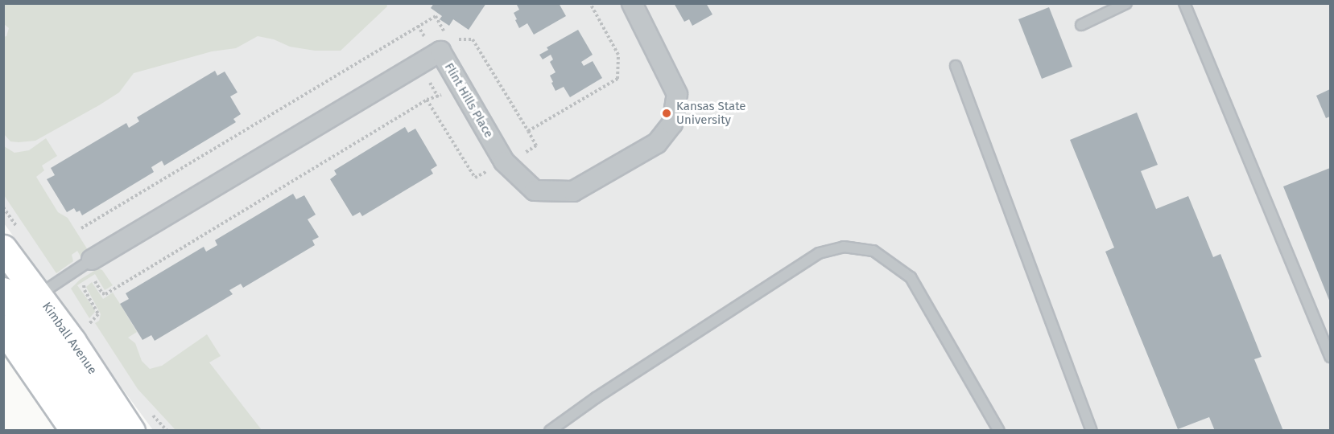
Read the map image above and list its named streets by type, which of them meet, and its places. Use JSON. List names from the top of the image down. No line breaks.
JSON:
{"streets":{"main road":["Kimball Avenue"],"street":["Flint Hills Place"]},"places":["Kansas State University"]}
